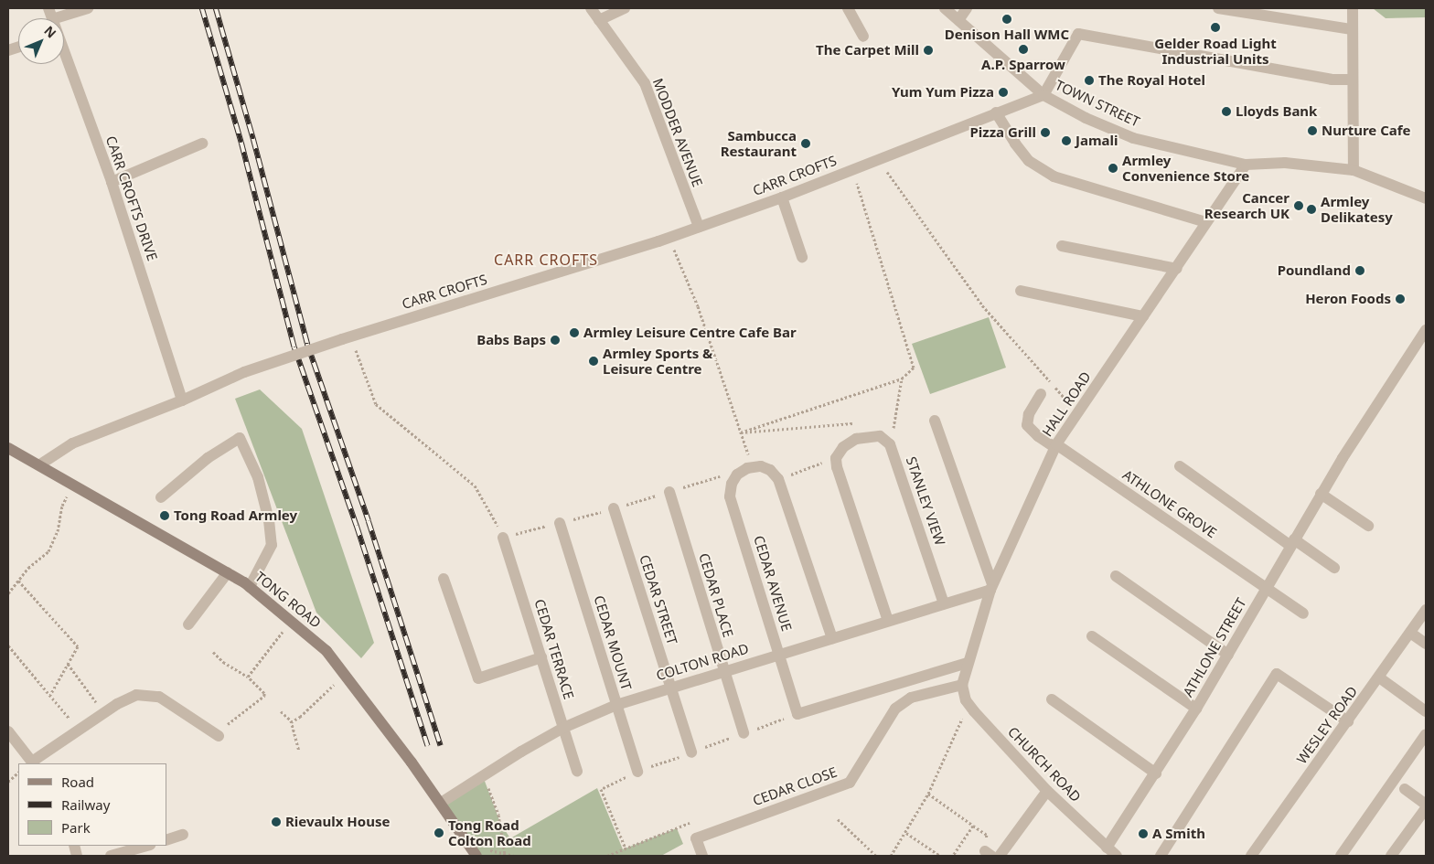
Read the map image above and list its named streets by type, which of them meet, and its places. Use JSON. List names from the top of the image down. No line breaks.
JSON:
{"streets":{"main road":["TONG ROAD"],"street":["TOWN STREET","MODDER AVENUE","CARR CROFTS","CARR CROFTS DRIVE","HALL ROAD","STANLEY VIEW","ATHLONE GROVE","CEDAR AVENUE","CEDAR PLACE","CEDAR STREET","CEDAR MOUNT","ATHLONE STREET","CEDAR TERRACE","COLTON ROAD","WESLEY ROAD","CHURCH ROAD","CEDAR CLOSE"]},"crossings":[["TOWN STREET","CARR CROFTS"],["TOWN STREET","HALL ROAD"],["MODDER AVENUE","CARR CROFTS"],["CARR CROFTS","CARR CROFTS DRIVE"],["CARR CROFTS","TONG ROAD"],["HALL ROAD","ATHLONE GROVE"],["HALL ROAD","COLTON ROAD"],["HALL ROAD","CHURCH ROAD"],["HALL ROAD","CEDAR CLOSE"],["STANLEY VIEW","COLTON ROAD"],["ATHLONE GROVE","ATHLONE STREET"],["CEDAR AVENUE","COLTON ROAD"],["CEDAR PLACE","COLTON ROAD"],["TONG ROAD","COLTON ROAD"],["CEDAR STREET","COLTON ROAD"],["CEDAR MOUNT","COLTON ROAD"],["ATHLONE STREET","CHURCH ROAD"],["CEDAR TERRACE","COLTON ROAD"],["CHURCH ROAD","CEDAR CLOSE"]],"districts":["CARR CROFTS"],"places":["Denison Hall WMC","Gelder Road Light Industrial Units","A.P. Sparrow","The Carpet Mill","The Royal Hotel","Yum Yum Pizza","Lloyds Bank","Nurture Cafe","Pizza Grill","Jamali","Sambucca Restaurant","Armley Convenience Store","Cancer Research UK","Armley Delikatesy","Poundland","Heron Foods","Armley Leisure Centre Cafe Bar","Babs Baps","Armley Sports & Leisure Centre","Tong Road Armley","Rievaulx House","Tong Road Colton Road","A Smith"],"legend":["Road","Railway","Park"],"north":"top right"}
